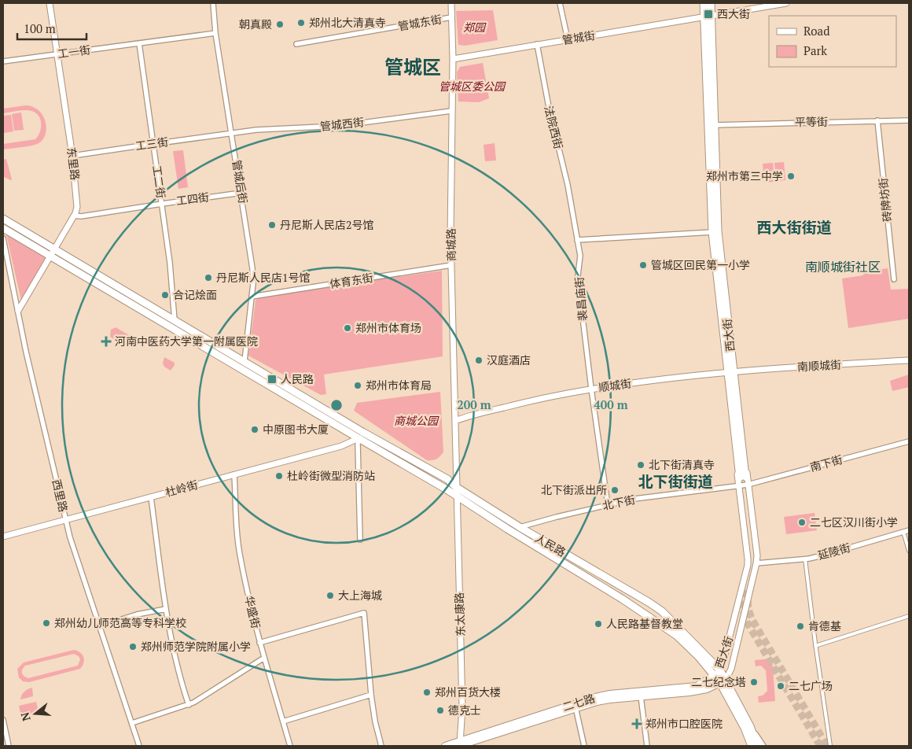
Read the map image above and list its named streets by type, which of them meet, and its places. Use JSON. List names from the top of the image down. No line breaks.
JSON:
{"streets":{"main road":["西大街","人民路","二七路"],"street":["管城东街","管城街","工一街","平等街","管城西街","法院西街","工三街","东里路","工二街","管城后街","工四街","砖牌坊街","商城路","体育东街","裴昌庙街","南顺城街","顺城街","南下街","杜岭街","西里路","北下街","延陵街","华盛街","东太康路"]},"crossings":[["管城东街","商城路"],["管城街","法院西街"],["管城街","商城路"],["管城街","西大街"],["工一街","东里路"],["工一街","工二街"],["工一街","管城后街"],["平等街","砖牌坊街"],["平等街","西大街"],["管城西街","工三街"],["管城西街","管城后街"],["管城西街","商城路"],["法院西街","裴昌庙街"],["工三街","东里路"],["工三街","工二街"],["工三街","管城后街"],["东里路","工四街"],["东里路","西里路"],["东里路","人民路"],["工二街","工四街"],["工二街","人民路"],["管城后街","工四街"],["管城后街","体育东街"],["管城后街","人民路"],["商城路","体育东街"],["商城路","顺城街"],["商城路","人民路"],["商城路","东太康路"],["裴昌庙街","顺城街"],["裴昌庙街","北下街"],["西大街","南顺城街"],["西大街","顺城街"],["西大街","南下街"],["西大街","北下街"],["西大街","人民路"],["西大街","延陵街"],["西大街","二七路"],["南顺城街","顺城街"],["南下街","北下街"],["杜岭街","西里路"],["杜岭街","人民路"],["杜岭街","华盛街"],["北下街","人民路"],["人民路","东太康路"],["人民路","二七路"],["东太康路","二七路"]],"districts":["管城区","西大街街道","南顺城街社区","北下街街道"],"parks":["郑园","管城区委公园","商城公园"],"places":{"transit":["西大街","人民路"],"other":["郑州北大清真寺","朝真殿","郑州市第三中学","丹尼斯人民店2号馆","管城区回民第一小学","丹尼斯人民店1号馆","合记烩面","郑州市体育场","汉庭酒店","郑州市体育局","中原图书大厦","北下街清真寺","杜岭街微型消防站","北下街派出所","二七区汉川街小学","大上海城","郑州幼儿师范高等专科学校","人民路基督教堂","肯德基","郑州师范学院附属小学","二七纪念塔","二七广场","郑州百货大楼","德克士"],"health":["河南中医药大学第一附属医院","郑州市口腔医院"]},"legend":["Road","Park"],"scale_bar":"100 m","north":"left","rings":["200 m","400 m"]}
